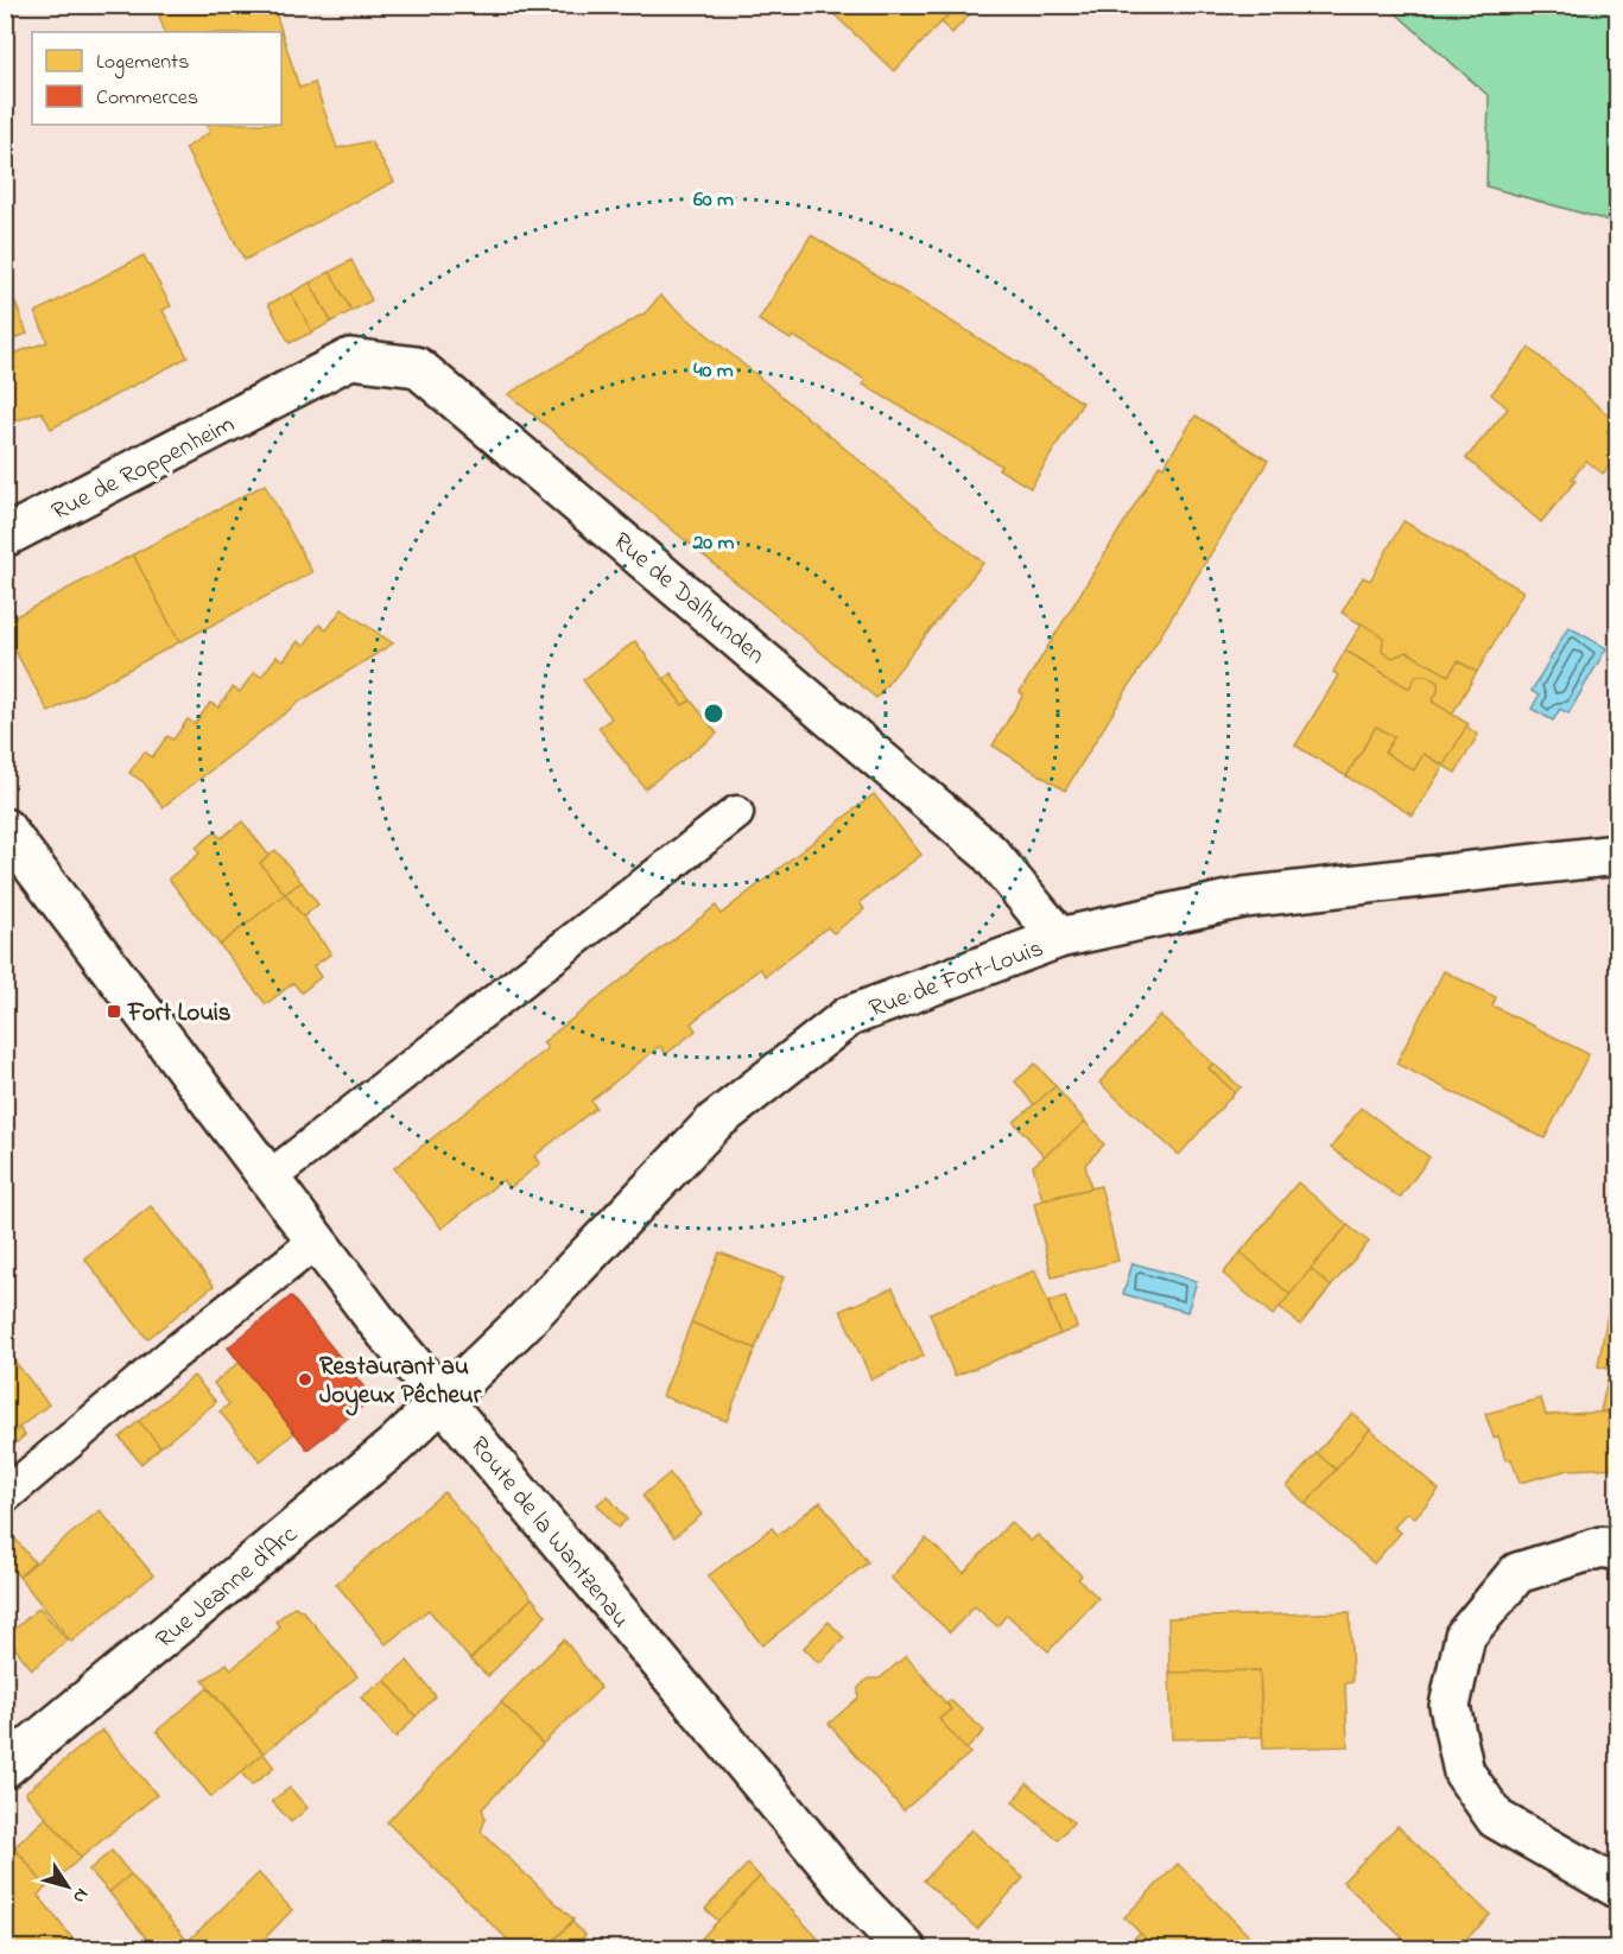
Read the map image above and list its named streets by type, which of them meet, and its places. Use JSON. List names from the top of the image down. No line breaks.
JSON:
{"streets":{"street":["Rue de Roppenheim","Rue de Dalhunden","Rue de Fort-Louis","Route de la Wantzenau","Rue Jeanne d'Arc"]},"crossings":[["Rue de Roppenheim","Rue de Dalhunden"],["Rue de Dalhunden","Rue de Fort-Louis"],["Rue de Fort-Louis","Route de la Wantzenau"],["Rue de Fort-Louis","Rue Jeanne d'Arc"],["Route de la Wantzenau","Rue Jeanne d'Arc"]],"places":{"transit":["Fort Louis"],"other":["Restaurant au Joyeux Pêcheur"]},"legend":["Logements","Commerces"],"north":"bottom right","rings":["60 m","40 m","20 m"]}
